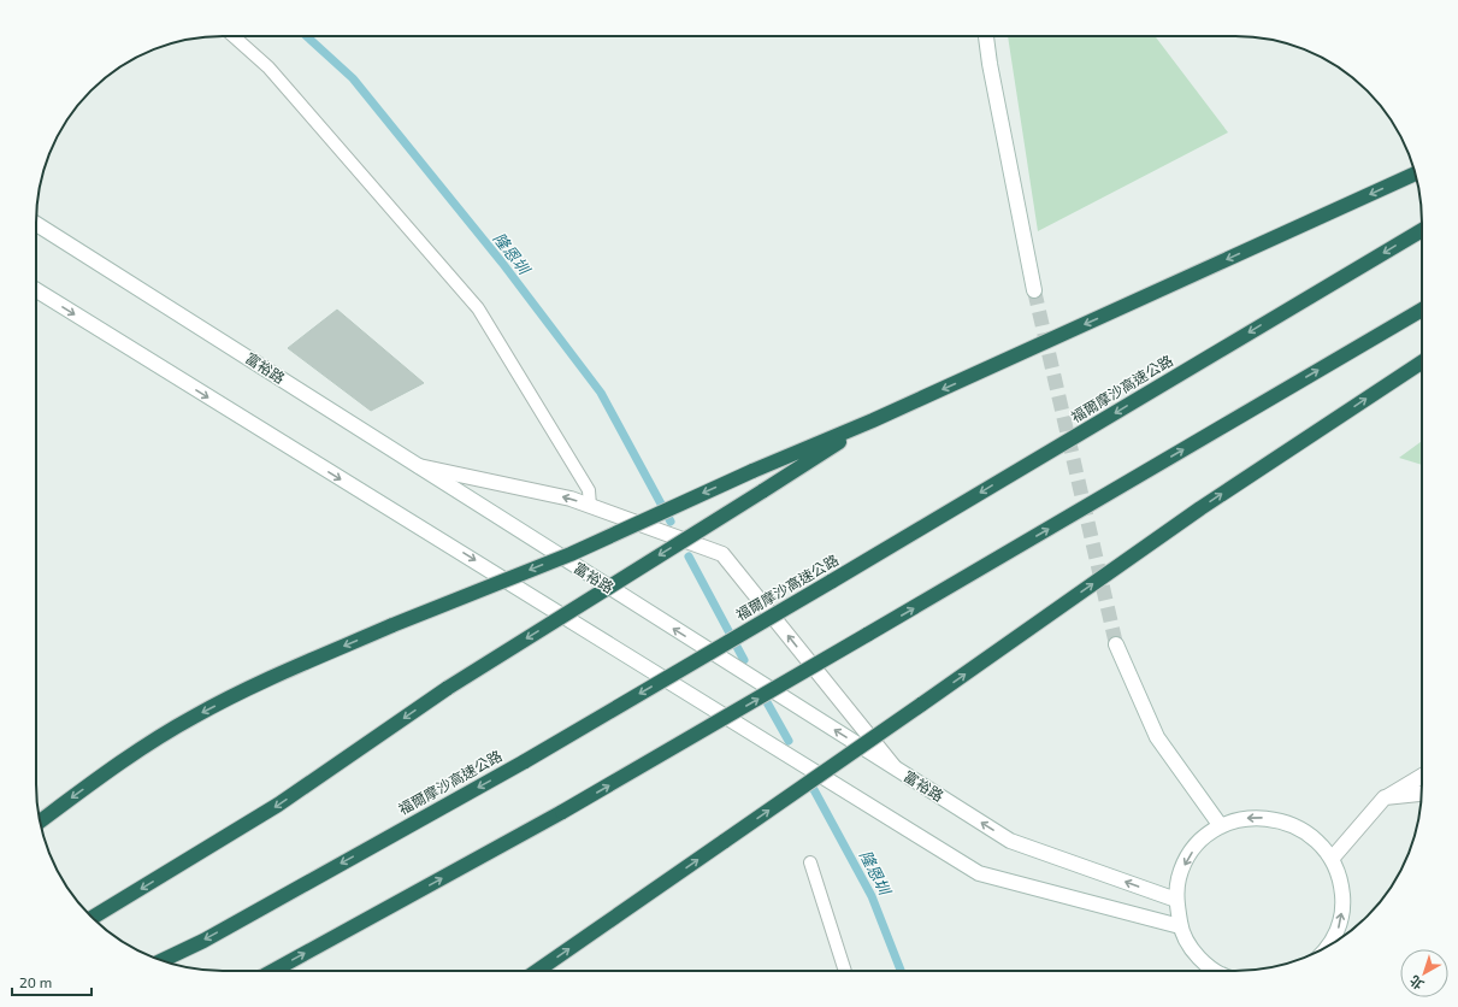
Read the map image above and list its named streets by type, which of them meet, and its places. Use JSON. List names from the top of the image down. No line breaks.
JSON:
{"streets":{"highway":["福爾摩沙高速公路"],"street":["富裕路"]},"water":["隆恩圳"],"scale_bar":"20 m","north":"bottom left"}
